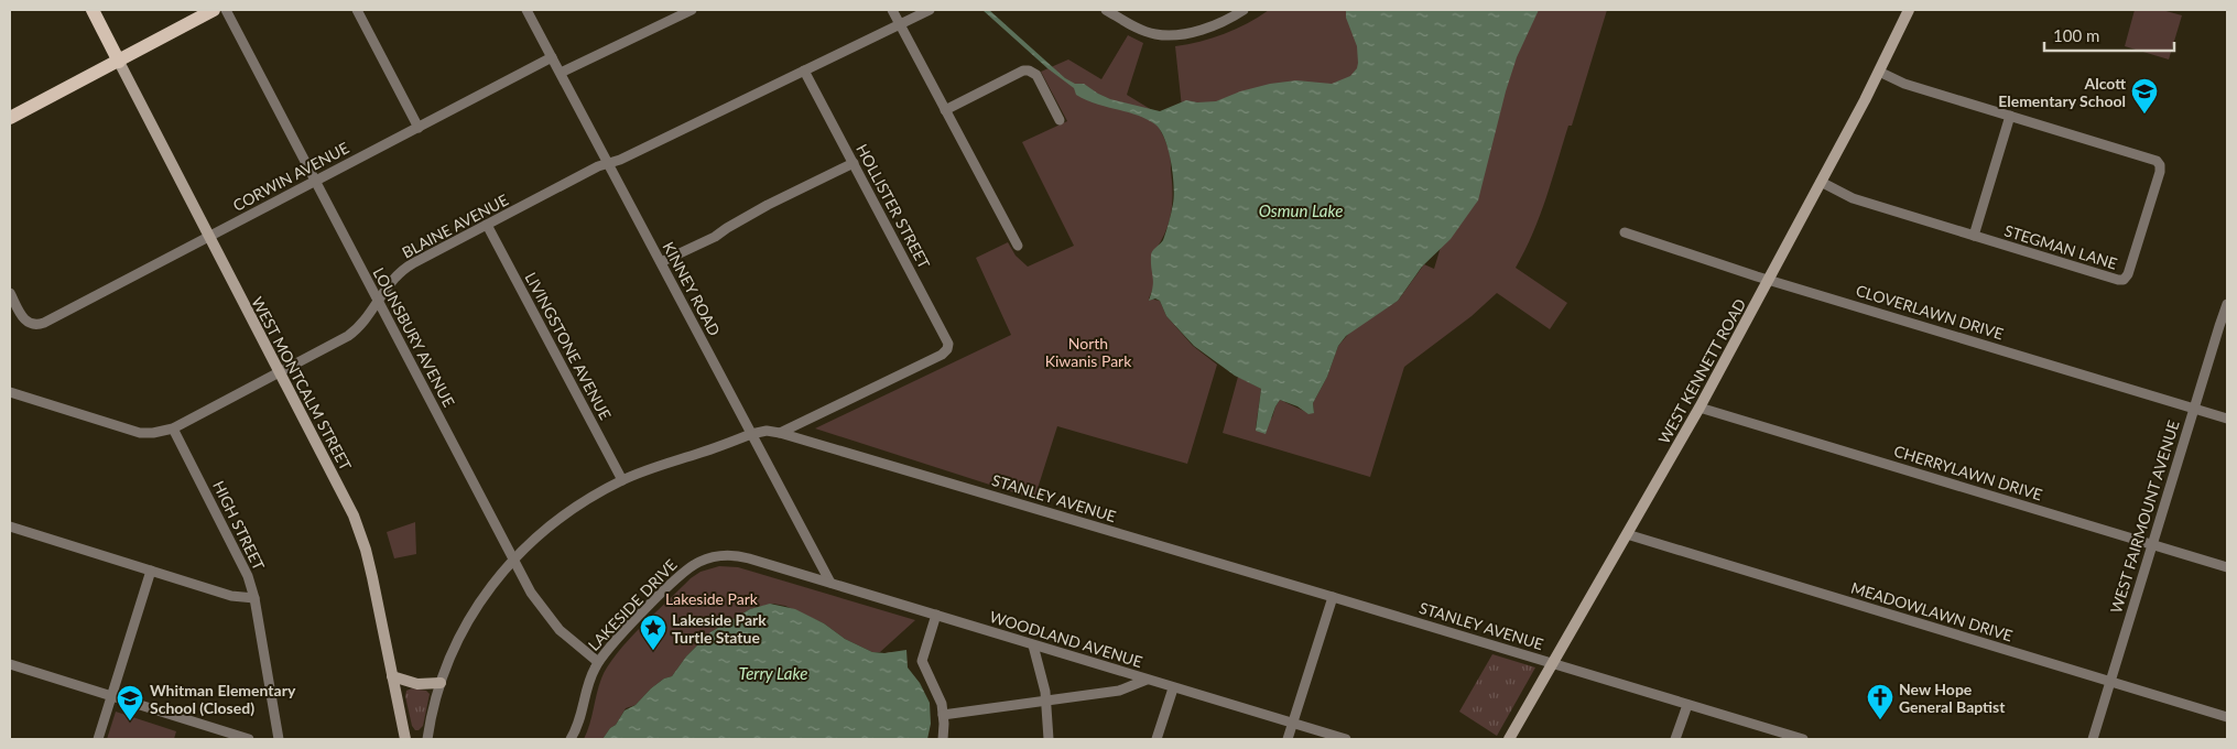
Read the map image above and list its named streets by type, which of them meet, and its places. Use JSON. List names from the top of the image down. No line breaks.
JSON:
{"streets":{"street":["CORWIN AVENUE","HOLLISTER STREET","BLAINE AVENUE","STEGMAN LANE","KINNEY ROAD","CLOVERLAWN DRIVE","LOUNSBURY AVENUE","LIVINGSTONE AVENUE","WEST KENNETT ROAD","WEST MONTCALM STREET","CHERRYLAWN DRIVE","STANLEY AVENUE","WEST FAIRMOUNT AVENUE","HIGH STREET","LAKESIDE DRIVE","MEADOWLAWN DRIVE","WOODLAND AVENUE"]},"crossings":[["CORWIN AVENUE","KINNEY ROAD"],["CORWIN AVENUE","LOUNSBURY AVENUE"],["CORWIN AVENUE","WEST MONTCALM STREET"],["HOLLISTER STREET","BLAINE AVENUE"],["HOLLISTER STREET","STANLEY AVENUE"],["BLAINE AVENUE","KINNEY ROAD"],["BLAINE AVENUE","LOUNSBURY AVENUE"],["BLAINE AVENUE","LIVINGSTONE AVENUE"],["BLAINE AVENUE","WEST MONTCALM STREET"],["BLAINE AVENUE","HIGH STREET"],["STEGMAN LANE","WEST KENNETT ROAD"],["KINNEY ROAD","STANLEY AVENUE"],["KINNEY ROAD","LAKESIDE DRIVE"],["KINNEY ROAD","WOODLAND AVENUE"],["CLOVERLAWN DRIVE","WEST KENNETT ROAD"],["CLOVERLAWN DRIVE","WEST FAIRMOUNT AVENUE"],["LOUNSBURY AVENUE","STANLEY AVENUE"],["LOUNSBURY AVENUE","LAKESIDE DRIVE"],["LIVINGSTONE AVENUE","STANLEY AVENUE"],["WEST KENNETT ROAD","CHERRYLAWN DRIVE"],["WEST KENNETT ROAD","STANLEY AVENUE"],["WEST KENNETT ROAD","MEADOWLAWN DRIVE"],["CHERRYLAWN DRIVE","WEST FAIRMOUNT AVENUE"],["WEST FAIRMOUNT AVENUE","MEADOWLAWN DRIVE"],["LAKESIDE DRIVE","WOODLAND AVENUE"]],"water":["Osmun Lake","Terry Lake"],"parks":["North Kiwanis Park","Lakeside Park"],"places":{"school or university":["Alcott Elementary School","Whitman Elementary School (Closed)"],"place":["Lakeside Park Turtle Statue"],"church":["New Hope General Baptist"]},"scale_bar":"100 m"}
